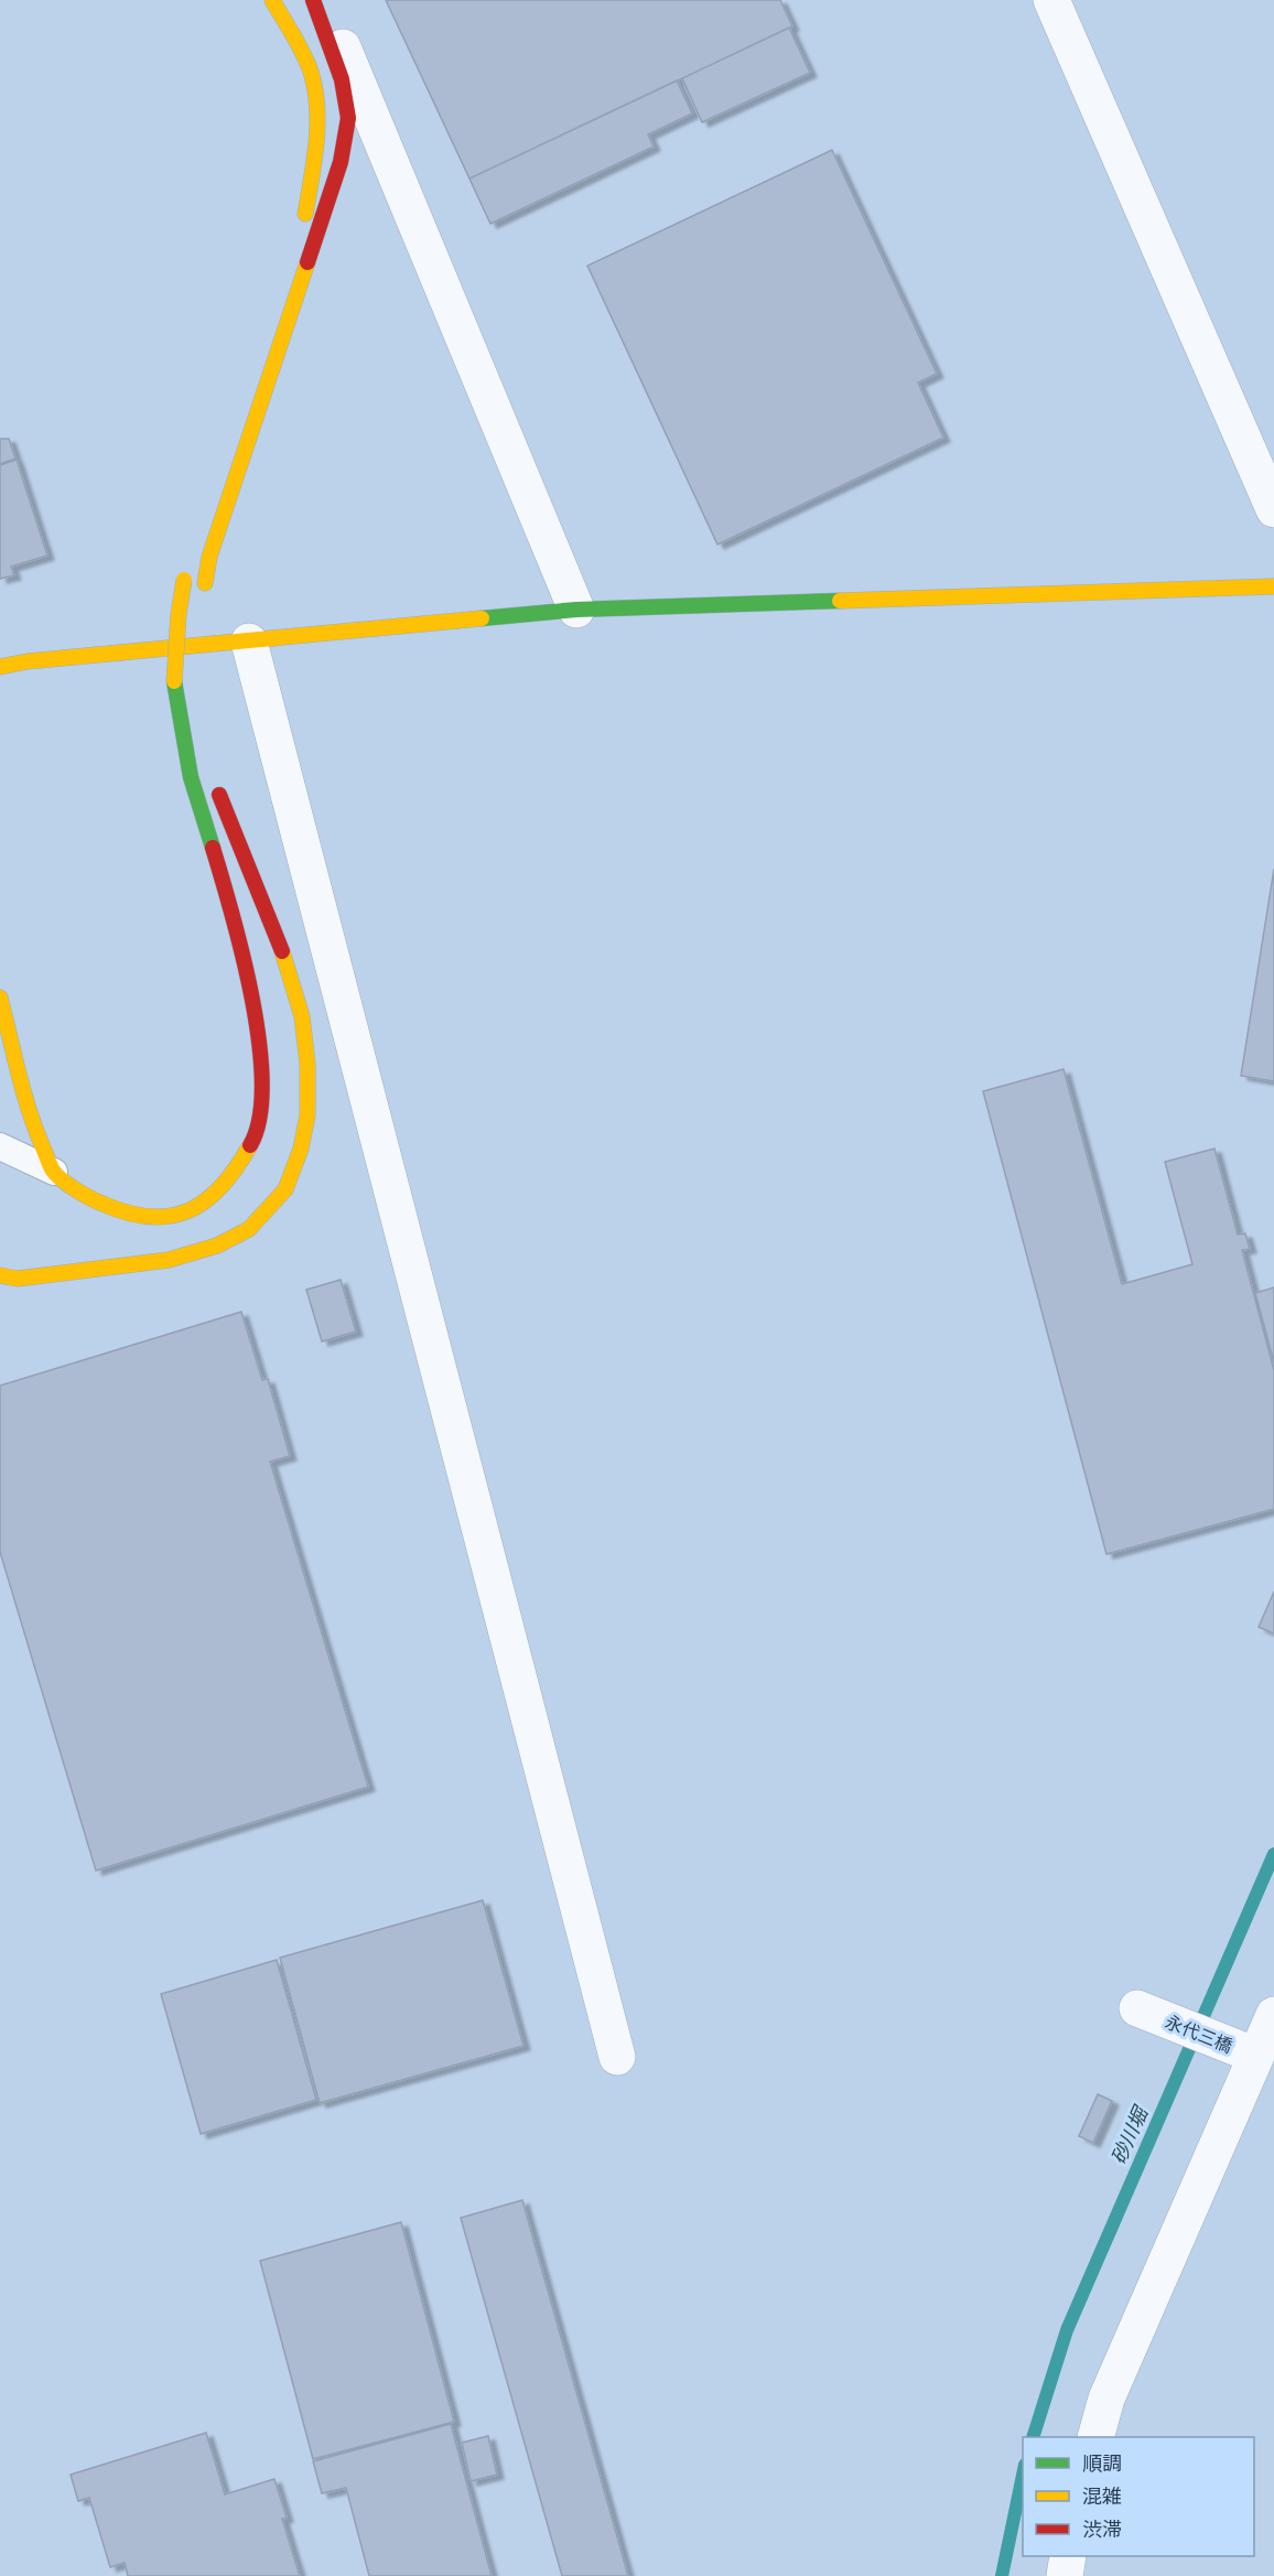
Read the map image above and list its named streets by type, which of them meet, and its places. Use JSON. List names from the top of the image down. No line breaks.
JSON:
{"streets":{"street":["永代三橋"]},"water":["砂川堀"],"legend":["順調","混雑","渋滞"]}
